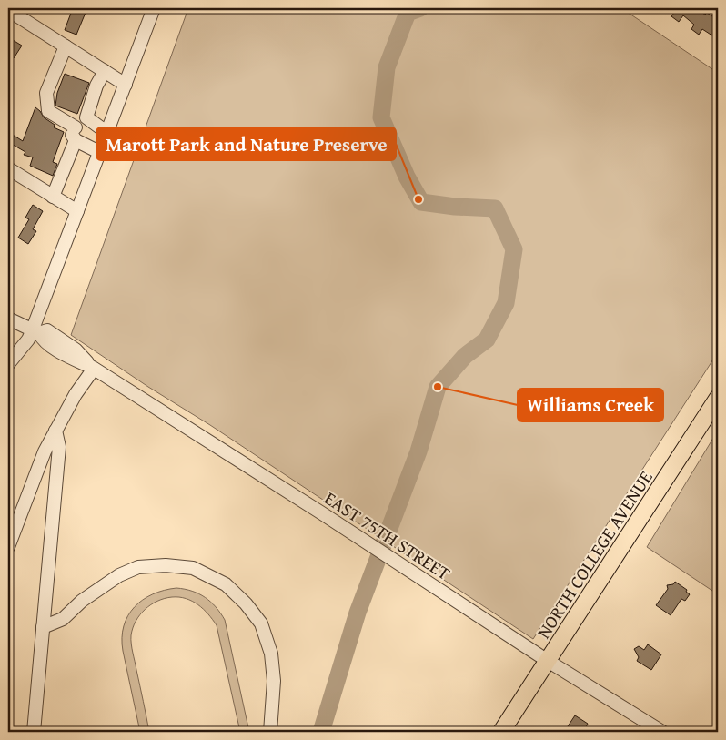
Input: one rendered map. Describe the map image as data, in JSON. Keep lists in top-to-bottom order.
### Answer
{
  "streets": {
    "main road": ["NORTH COLLEGE AVENUE"],
    "street": ["EAST 75TH STREET"]
  },
  "crossings": [
    ["EAST 75TH STREET", "NORTH COLLEGE AVENUE"]
  ],
  "places": ["Marott Park and Nature Preserve", "Williams Creek"]
}
